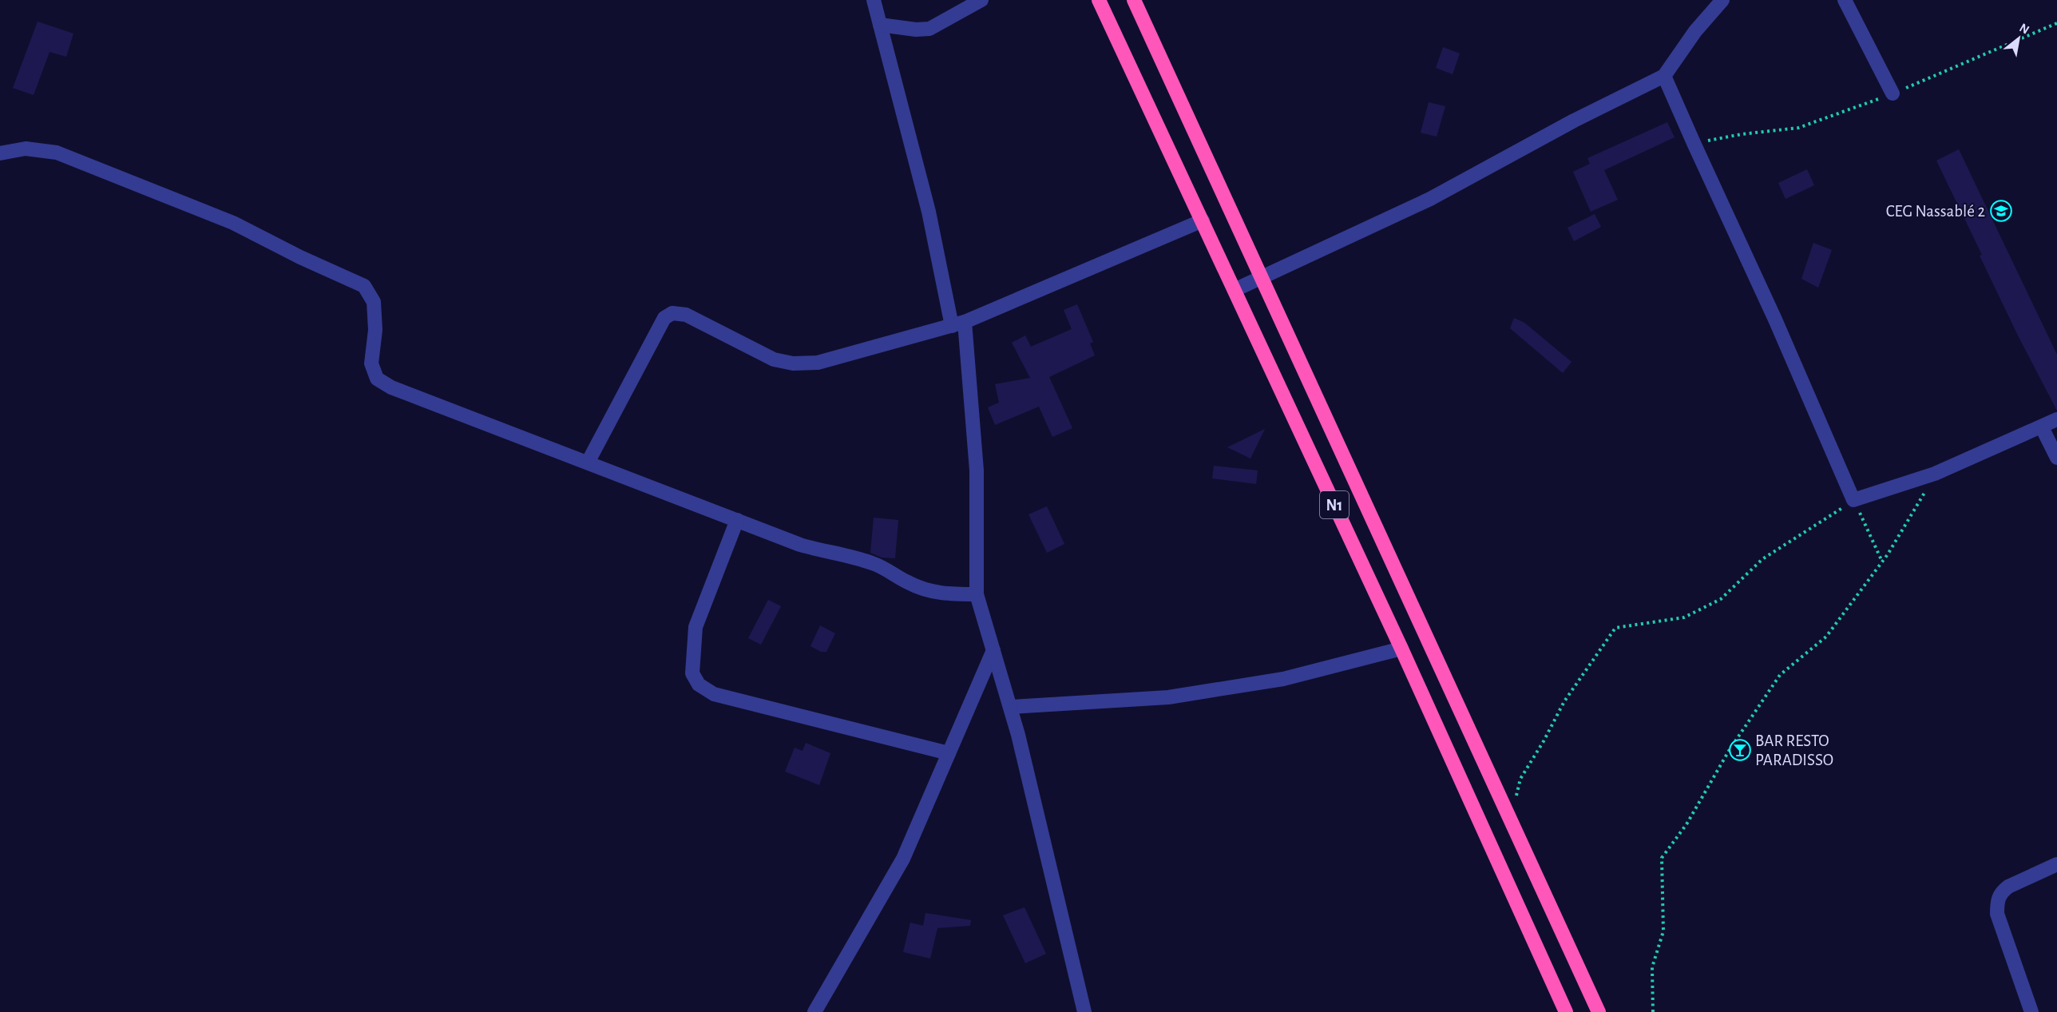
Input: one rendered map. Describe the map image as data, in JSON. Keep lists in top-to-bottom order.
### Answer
{
  "streets": {
    "highway": ["N1"]
  },
  "places": {
    "school or university": ["CEG Nassablé 2"],
    "bar": ["BAR RESTO PARADISSO"]
  },
  "north": "top right"
}
